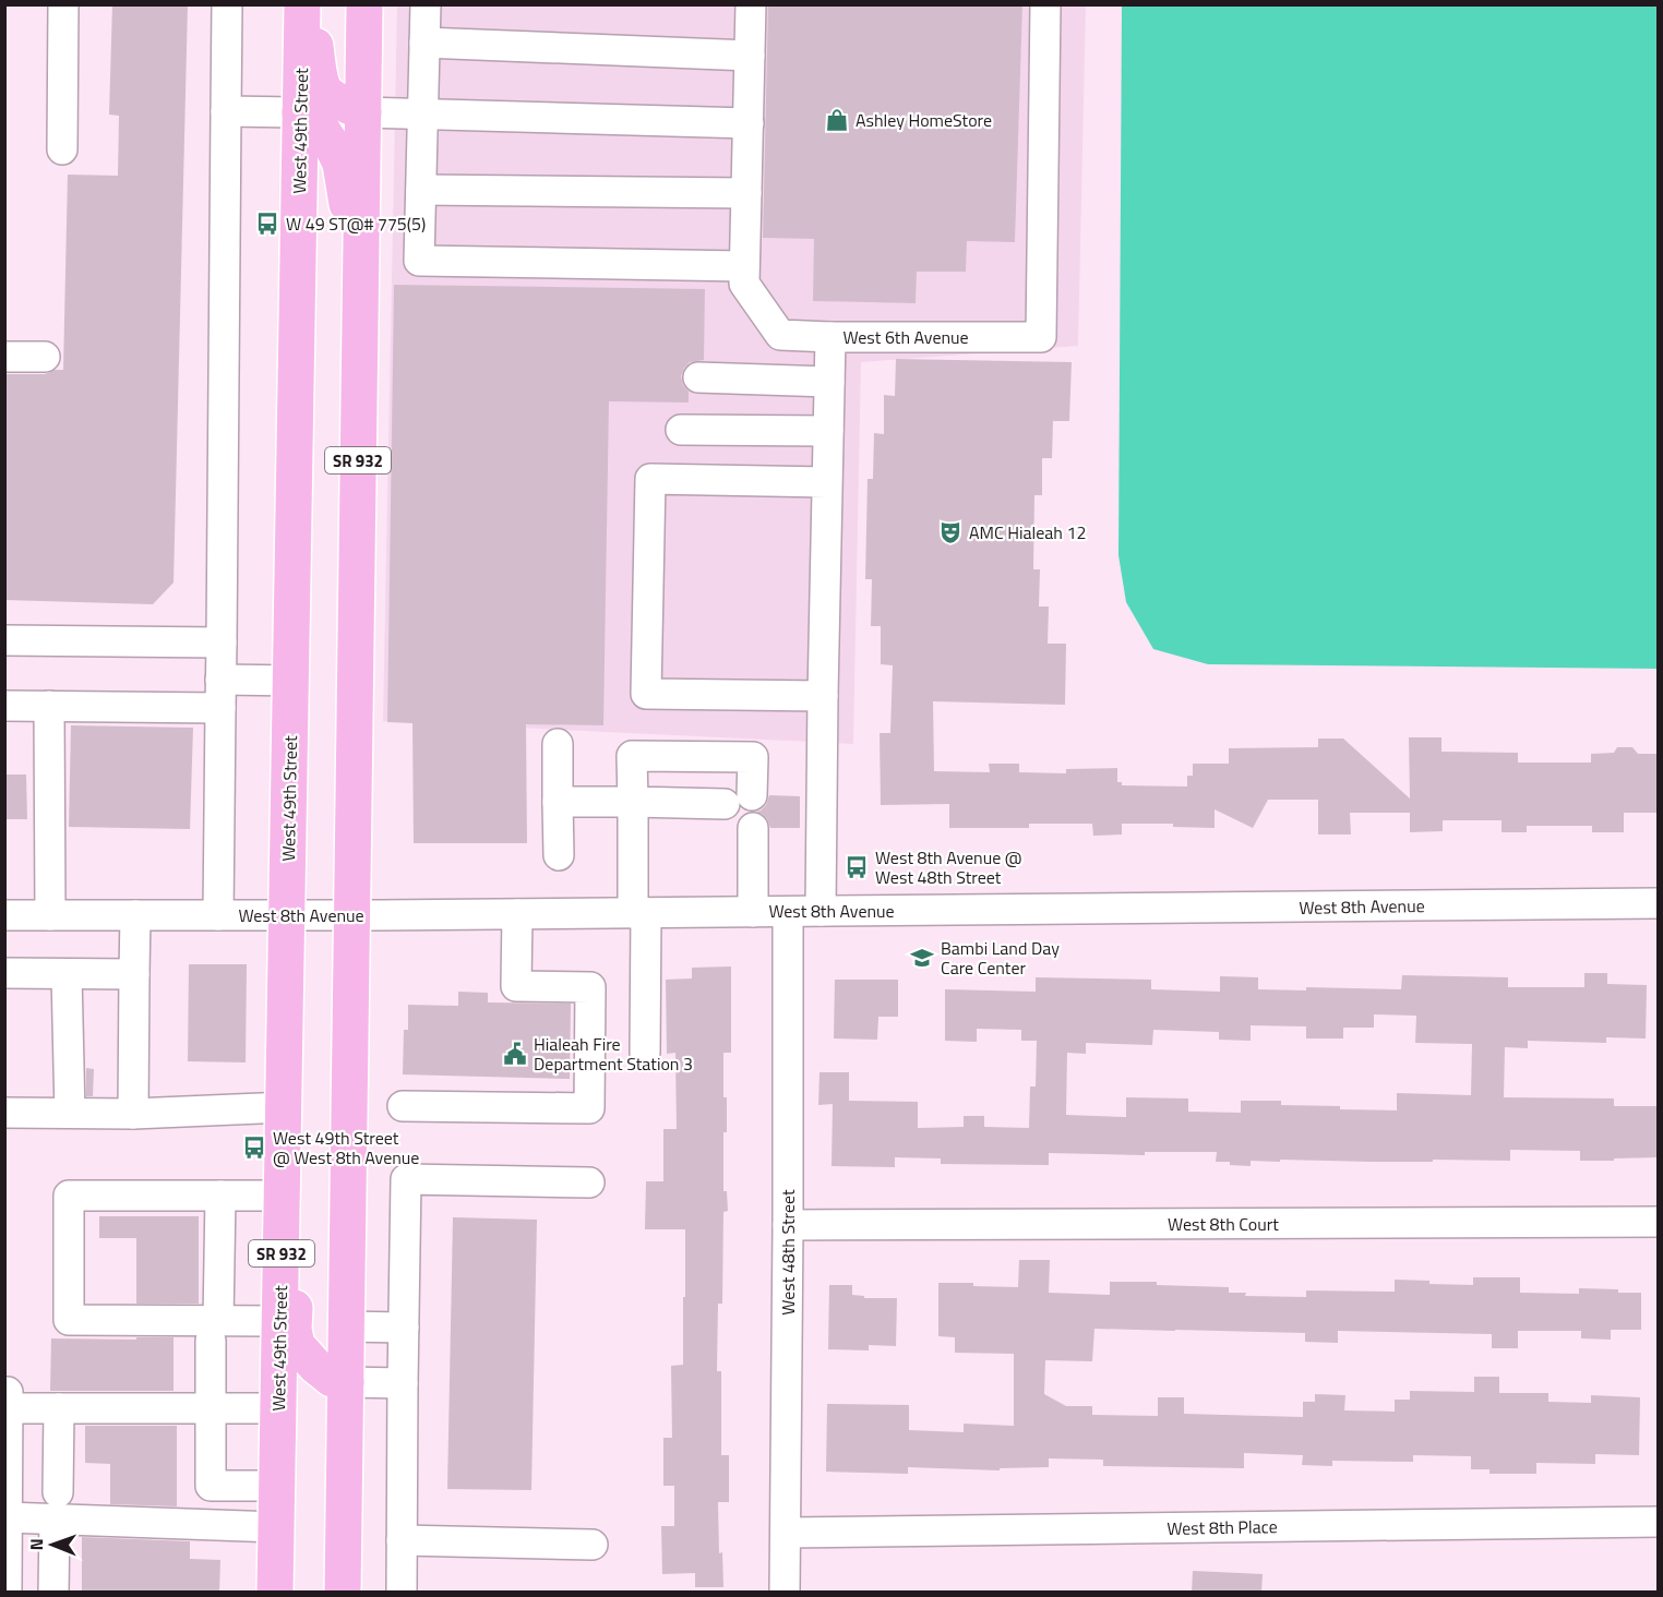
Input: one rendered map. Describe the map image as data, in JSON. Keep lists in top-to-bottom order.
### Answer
{
  "streets": {
    "main road": ["West 49th Street", "SR 932"],
    "street": [
      "West 6th Avenue",
      "West 8th Avenue",
      "West 8th Court",
      "West 48th Street",
      "West 8th Place"
    ]
  },
  "crossings": [
    ["West 49th Street", "West 8th Avenue"],
    ["SR 932", "West 8th Avenue"],
    ["West 8th Avenue", "West 48th Street"],
    ["West 8th Court", "West 48th Street"],
    ["West 48th Street", "West 8th Place"]
  ],
  "places": {
    "shop": ["Ashley HomeStore"],
    "bus stop": ["W 49 ST@# 775(5)", "West 8th Avenue @ West 48th Street", "West 49th Street @ West 8th Avenue"],
    "theatre": ["AMC Hialeah 12"],
    "school or university": ["Bambi Land Day Care Center"],
    "public building": ["Hialeah Fire Department Station 3"]
  },
  "north": "left"
}
